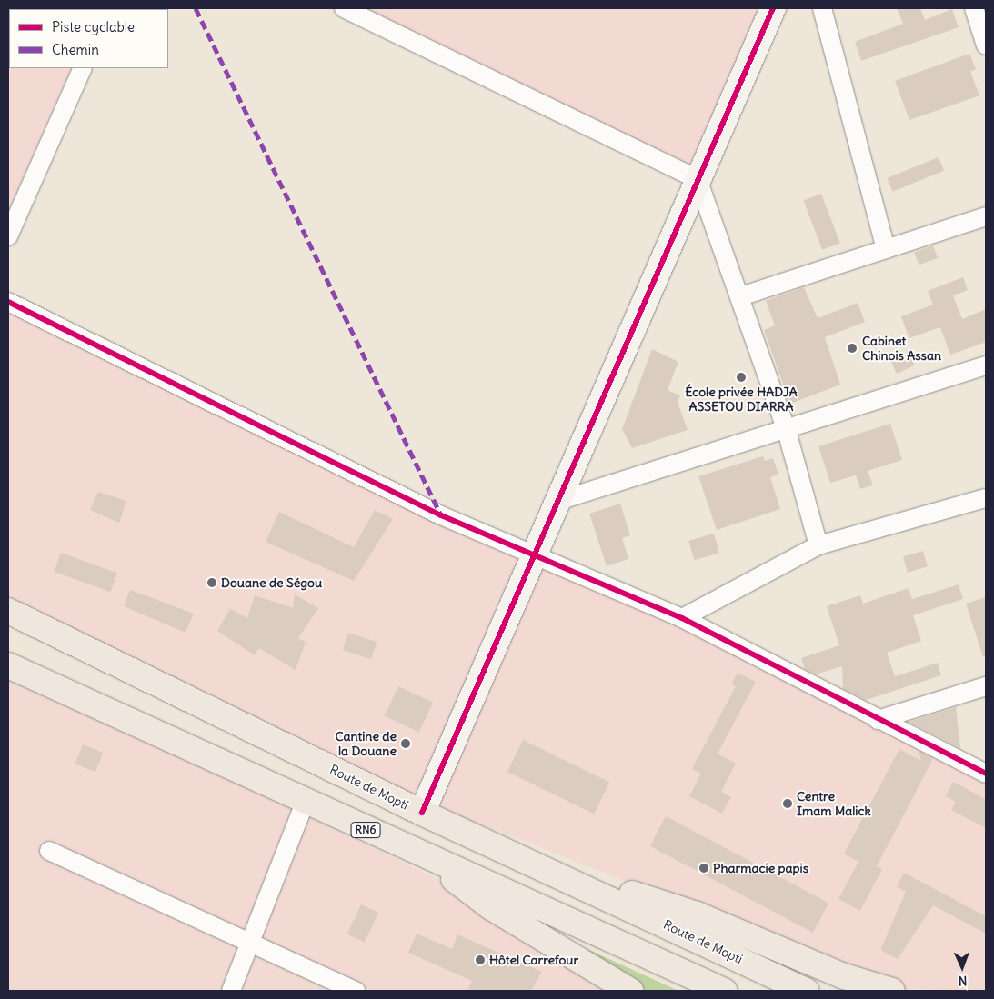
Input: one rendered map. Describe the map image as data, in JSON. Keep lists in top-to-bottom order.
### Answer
{
  "streets": {
    "highway": ["Route de Mopti", "RN6"]
  },
  "places": [
    "Cabinet Chinois Assan",
    "École privée HADJA ASSETOU DIARRA",
    "Douane de Ségou",
    "Cantine de la Douane",
    "Centre Imam Malick",
    "Pharmacie papis",
    "Hôtel Carrefour"
  ],
  "legend": ["Piste cyclable", "Chemin"],
  "north": "bottom"
}
